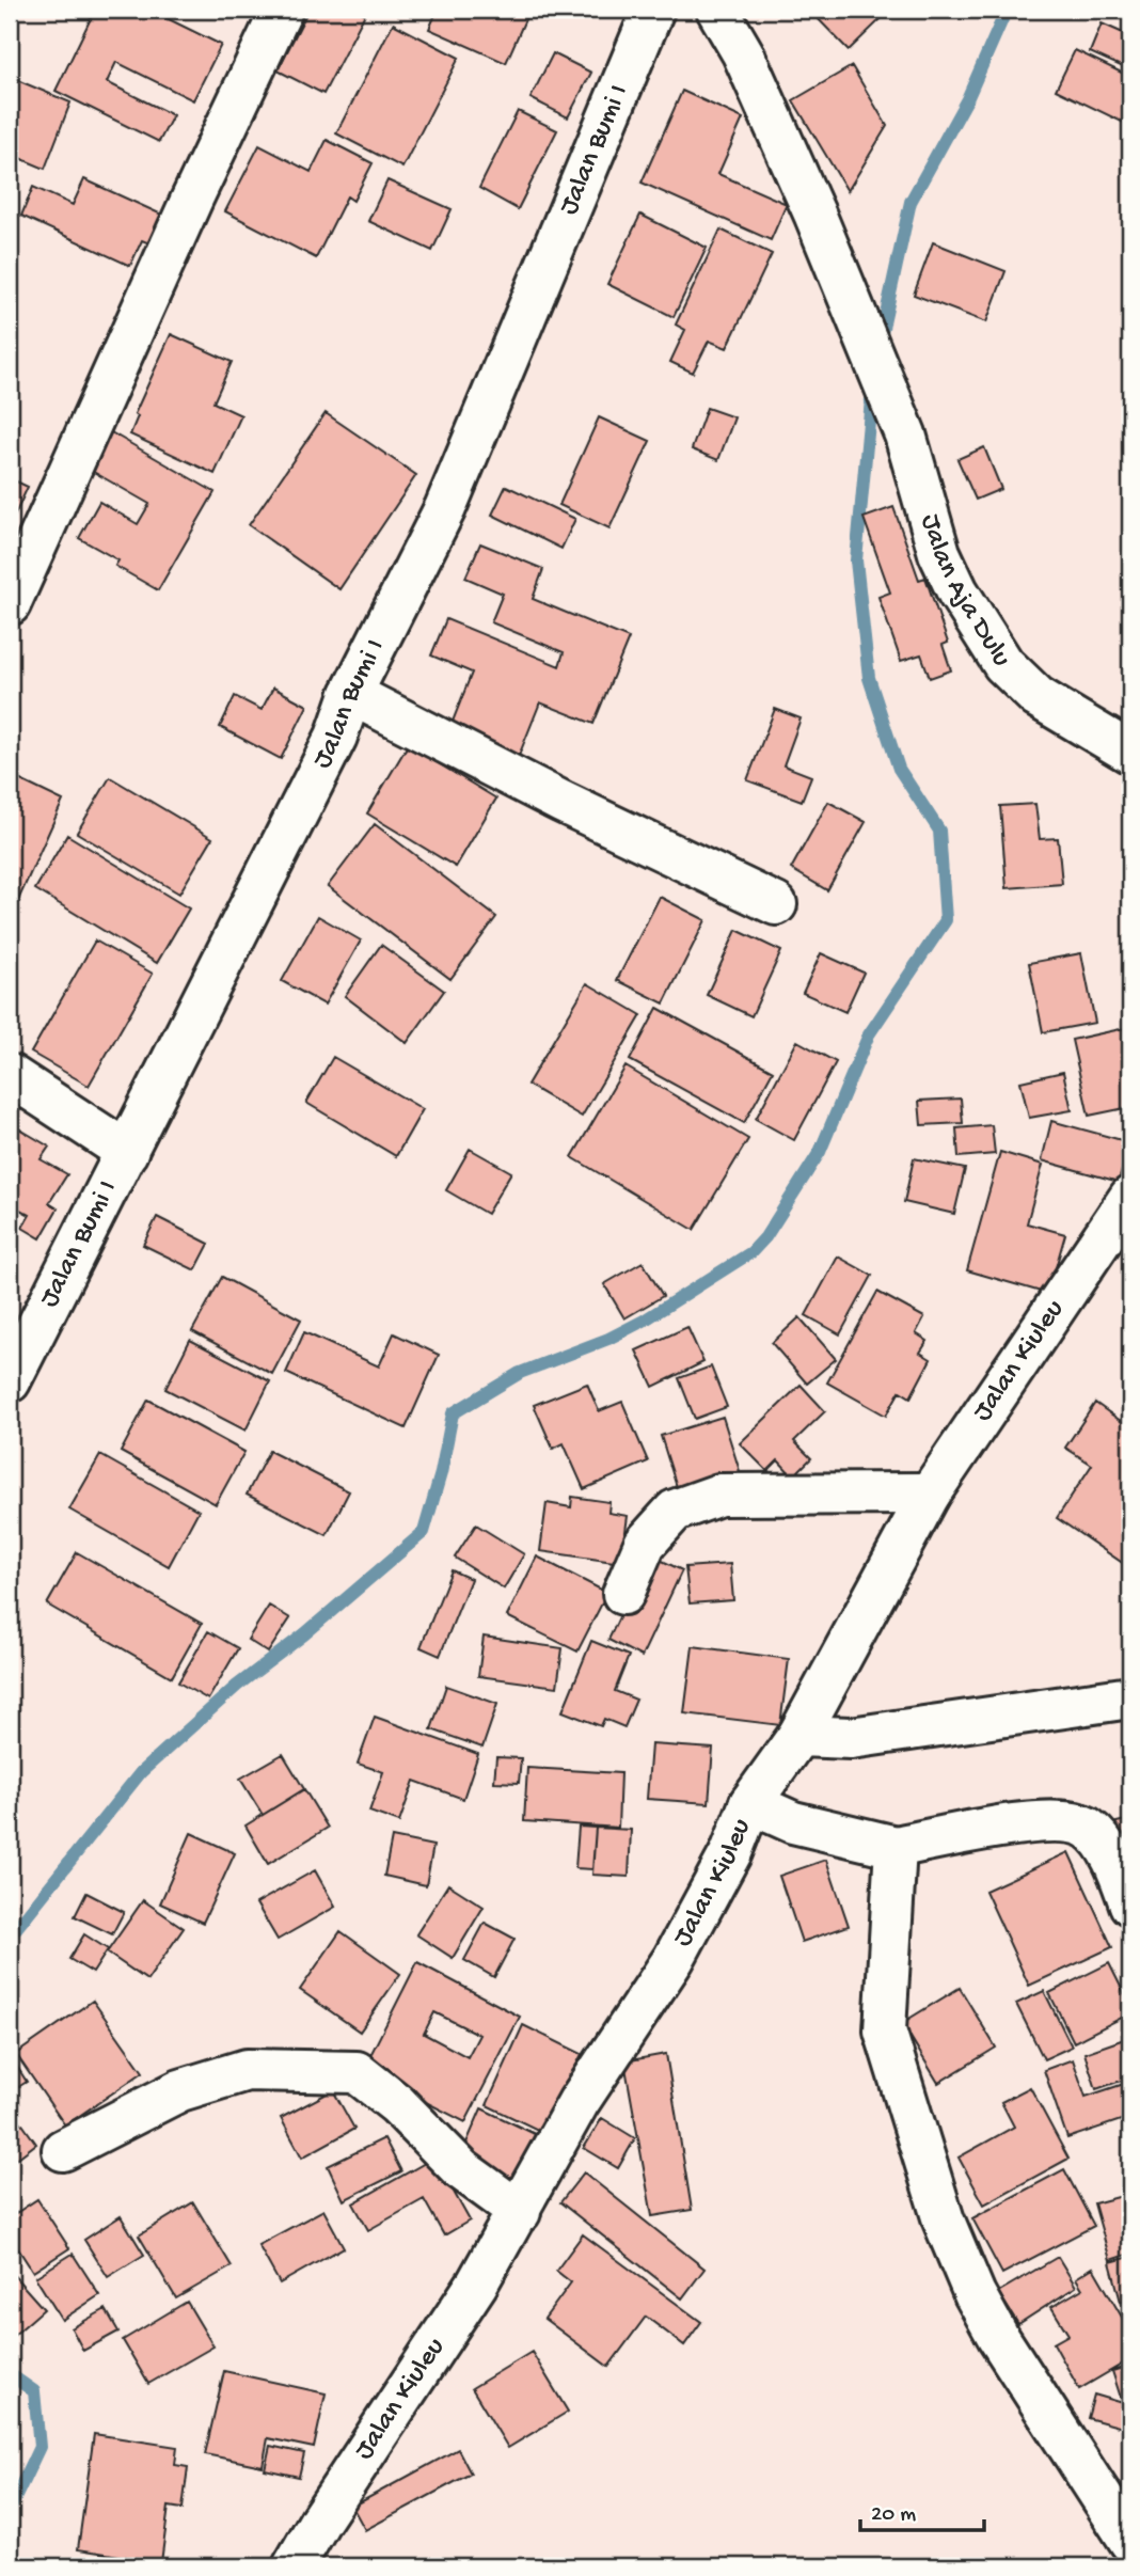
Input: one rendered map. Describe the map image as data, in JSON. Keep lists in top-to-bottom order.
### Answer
{
  "streets": {
    "street": ["Jalan Bumi I", "Jalan Aja Dulu", "Jalan Kiuleu"]
  },
  "scale_bar": "20 m"
}
